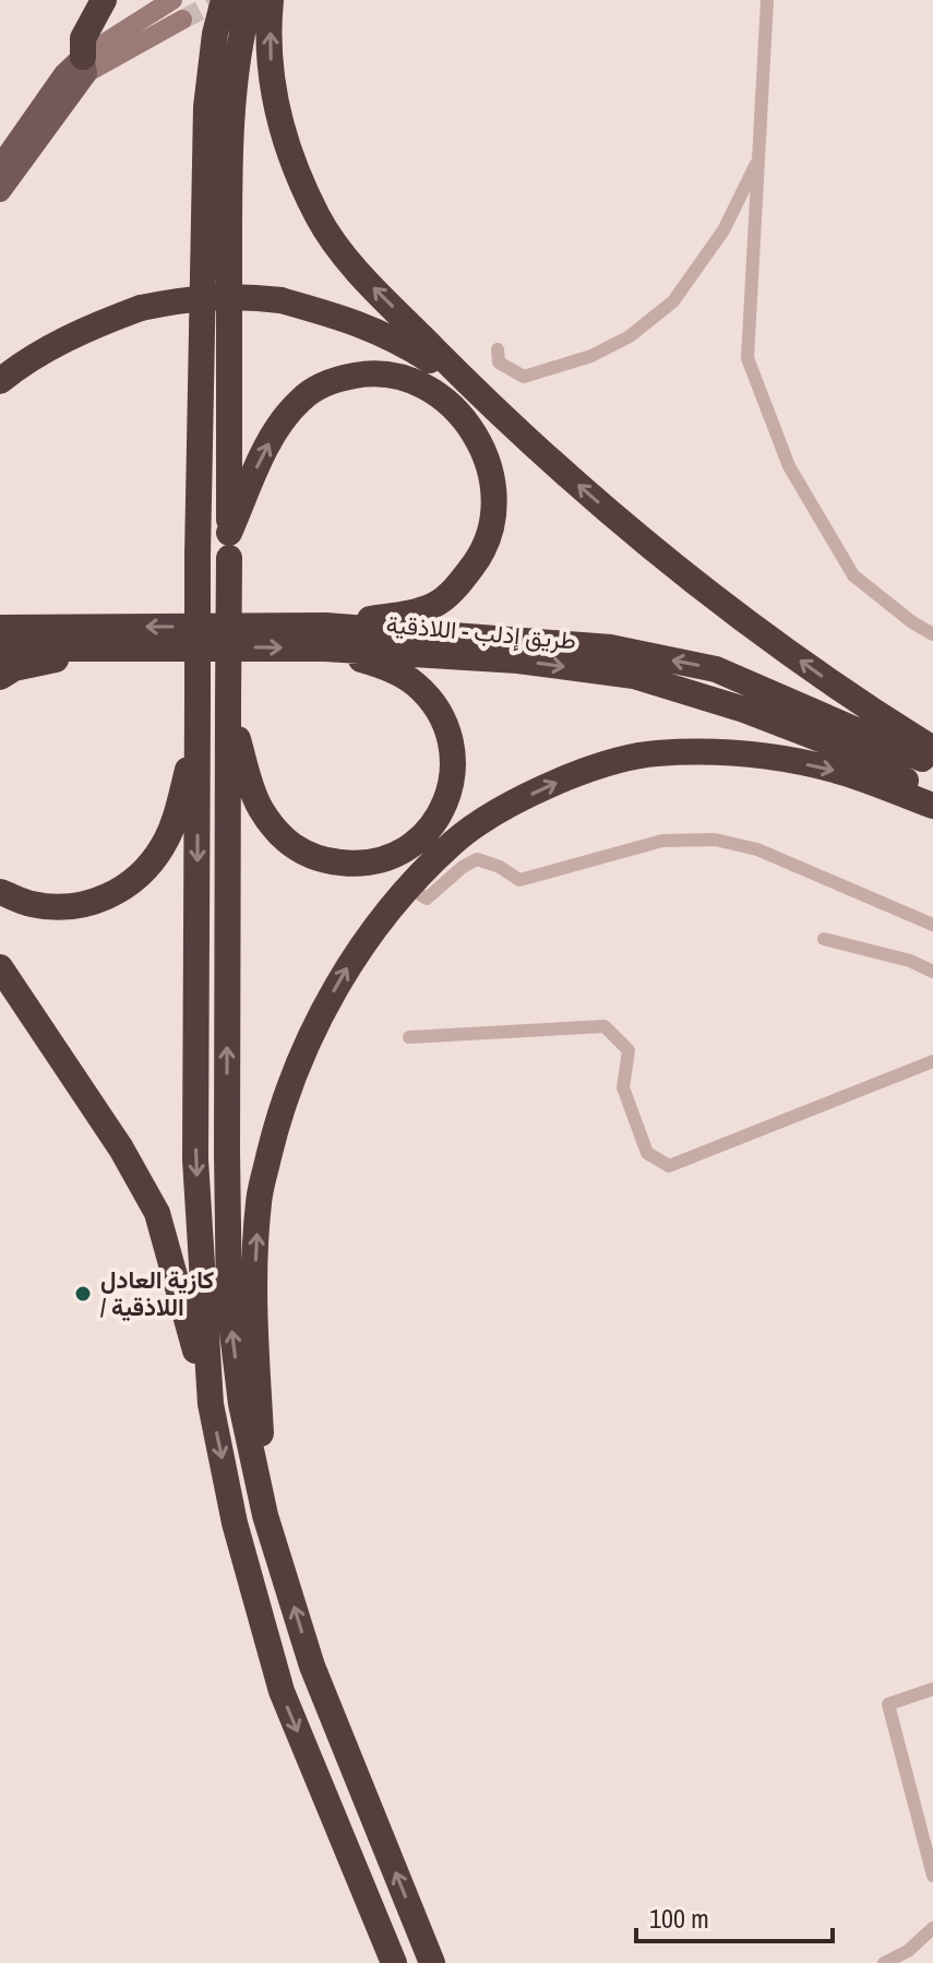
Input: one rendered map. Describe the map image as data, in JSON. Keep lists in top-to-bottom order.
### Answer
{
  "streets": {
    "highway": ["طريق إدلب - اللاذقية"]
  },
  "places": ["كازية العادل / اللاذقية"],
  "scale_bar": "100 m"
}
